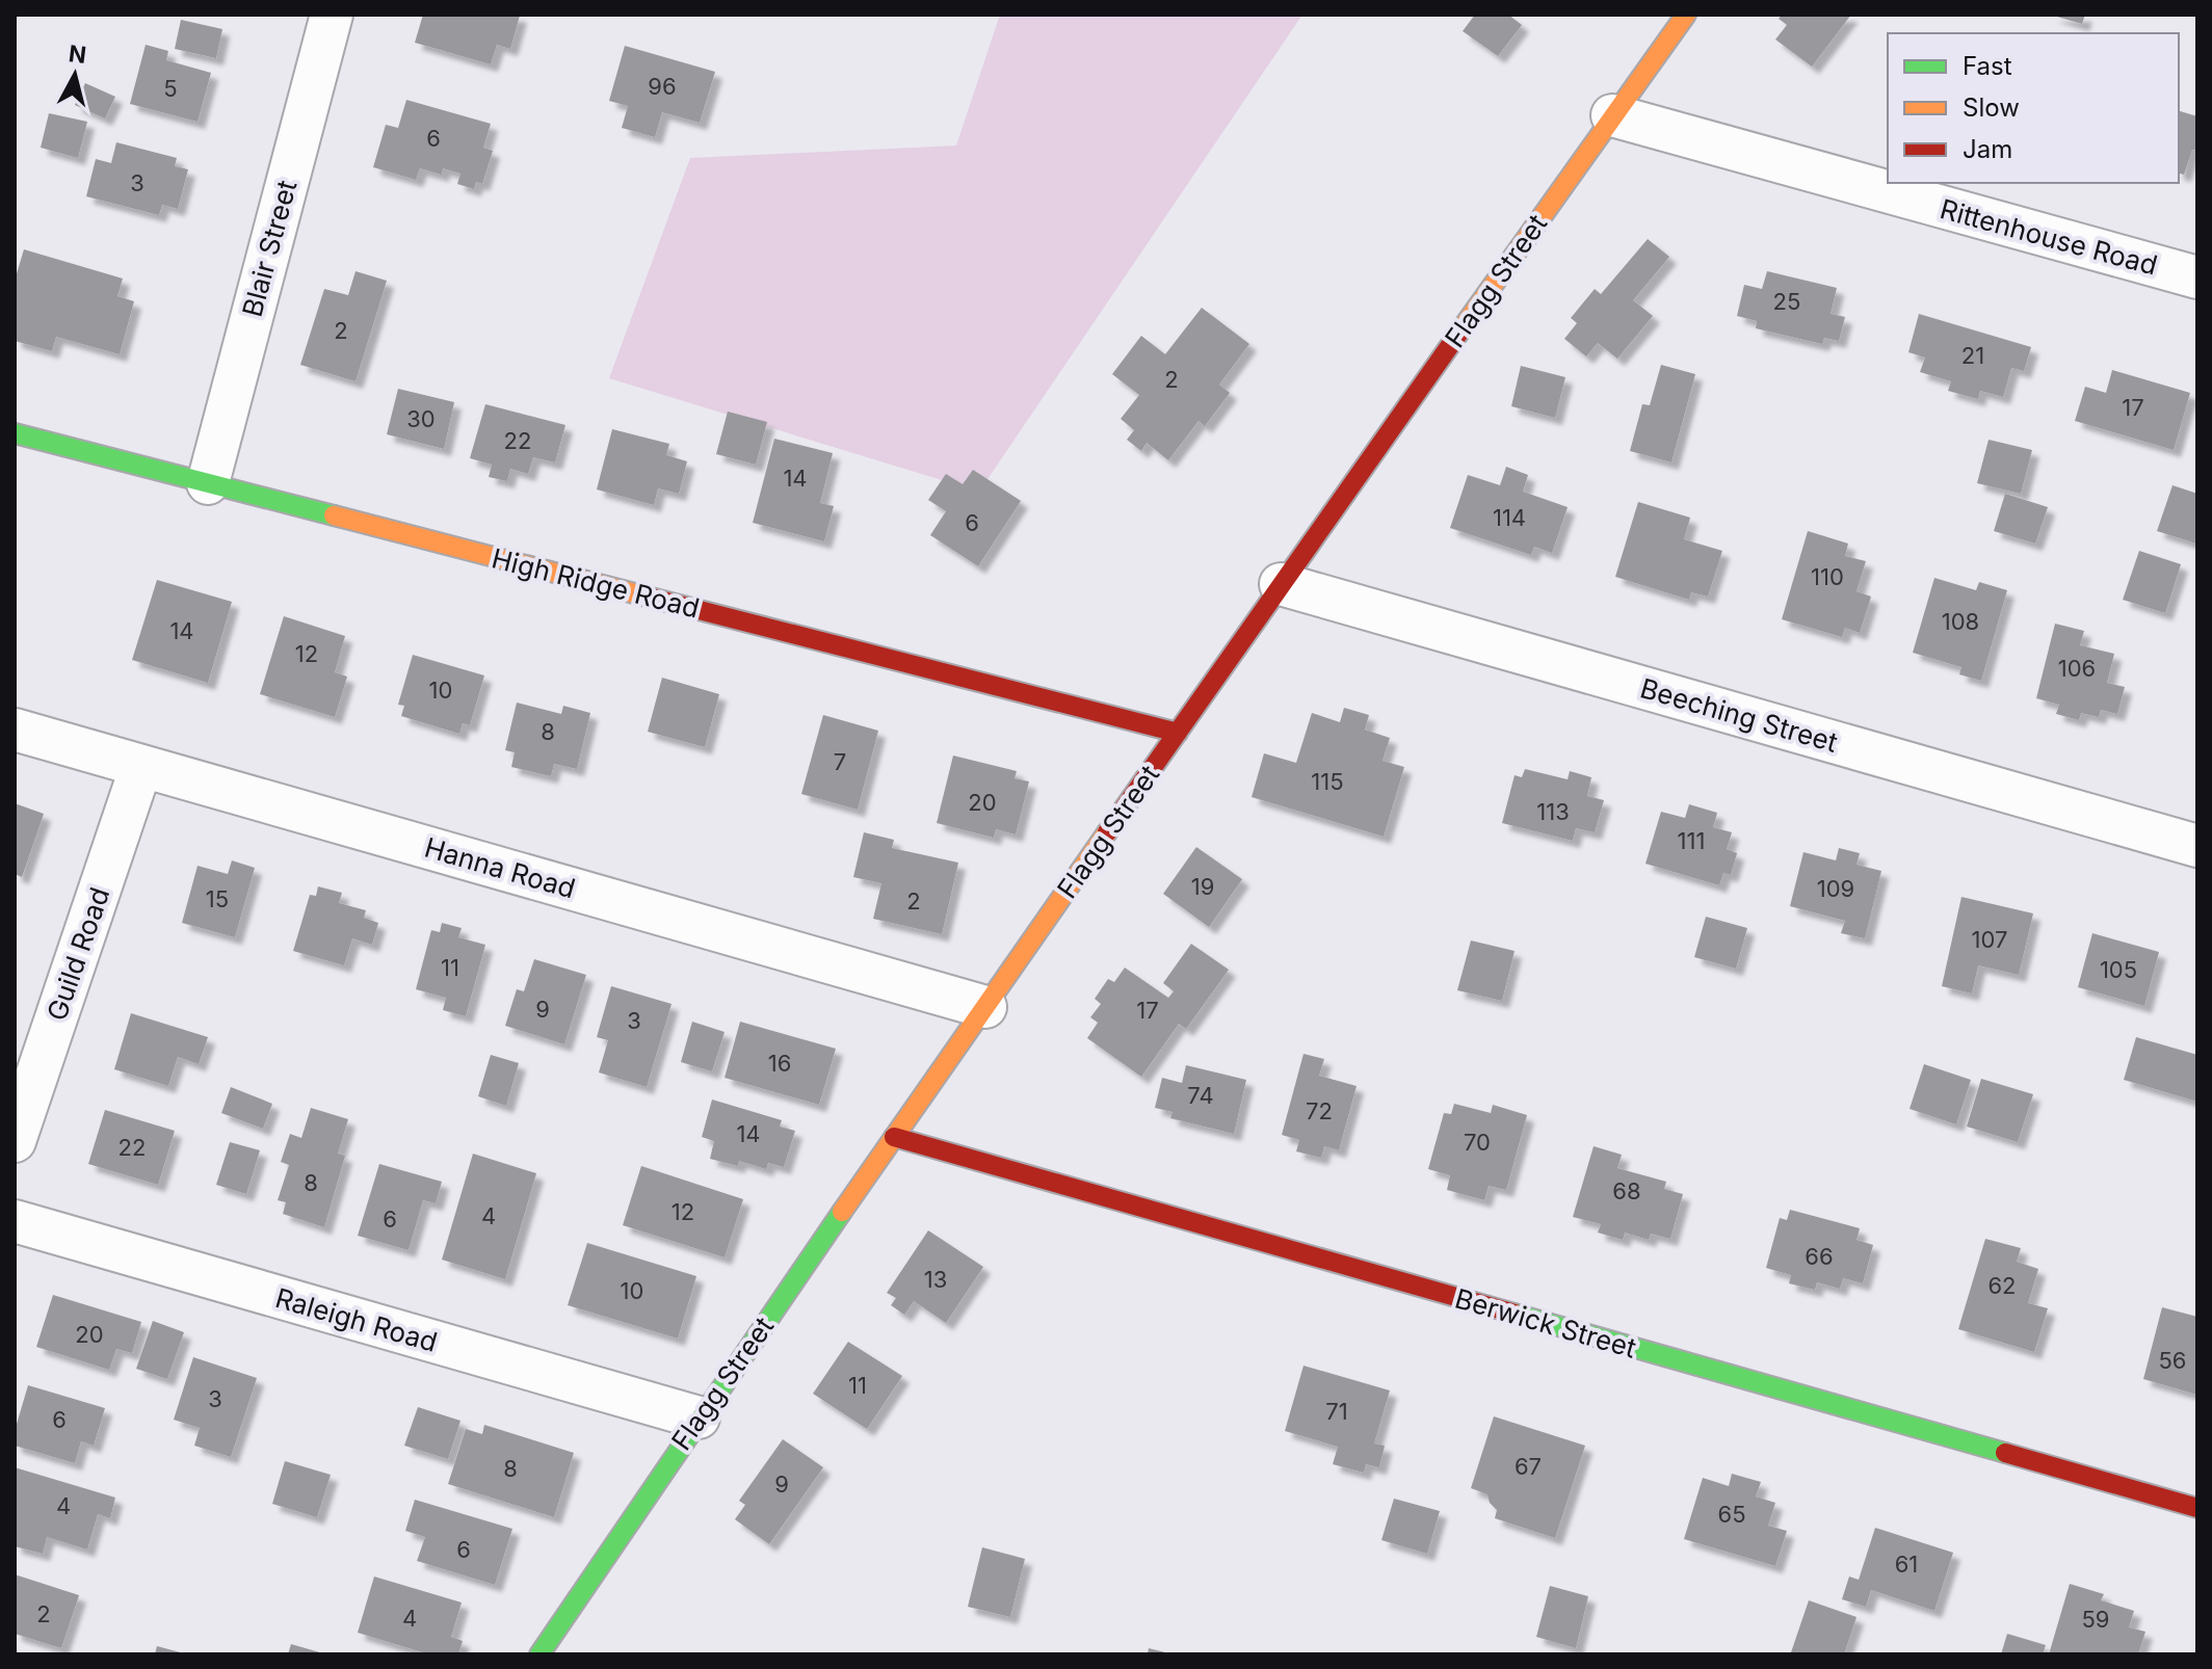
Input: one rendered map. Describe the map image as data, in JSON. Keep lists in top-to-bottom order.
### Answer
{
  "streets": {
    "street": [
      "Rittenhouse Road",
      "Blair Street",
      "Flagg Street",
      "High Ridge Road",
      "Beeching Street",
      "Hanna Road",
      "Guild Road",
      "Raleigh Road",
      "Berwick Street"
    ]
  },
  "crossings": [
    ["Rittenhouse Road", "Flagg Street"],
    ["Blair Street", "High Ridge Road"],
    ["Flagg Street", "High Ridge Road"],
    ["Flagg Street", "Beeching Street"],
    ["Flagg Street", "Hanna Road"],
    ["Flagg Street", "Raleigh Road"],
    ["Flagg Street", "Berwick Street"],
    ["Hanna Road", "Guild Road"]
  ],
  "house_numbers": [
    "96",
    "5",
    "6",
    "3",
    "25",
    "2",
    "21",
    "2",
    "17",
    "30",
    "22",
    "14",
    "114",
    "6",
    "110",
    "108",
    "14",
    "12",
    "106",
    "10",
    "8",
    "7",
    "115",
    "20",
    "113",
    "111",
    "19",
    "109",
    "15",
    "2",
    "107",
    "11",
    "105",
    "9",
    "17",
    "3",
    "16",
    "74",
    "72",
    "14",
    "70",
    "22",
    "8",
    "68",
    "12",
    "4",
    "6",
    "66",
    "13",
    "62",
    "10",
    "20",
    "56",
    "11",
    "3",
    "71",
    "6",
    "67",
    "8",
    "9",
    "4",
    "65",
    "6",
    "61",
    "2",
    "4",
    "59"
  ],
  "legend": ["Fast", "Slow", "Jam"],
  "north": "top"
}
